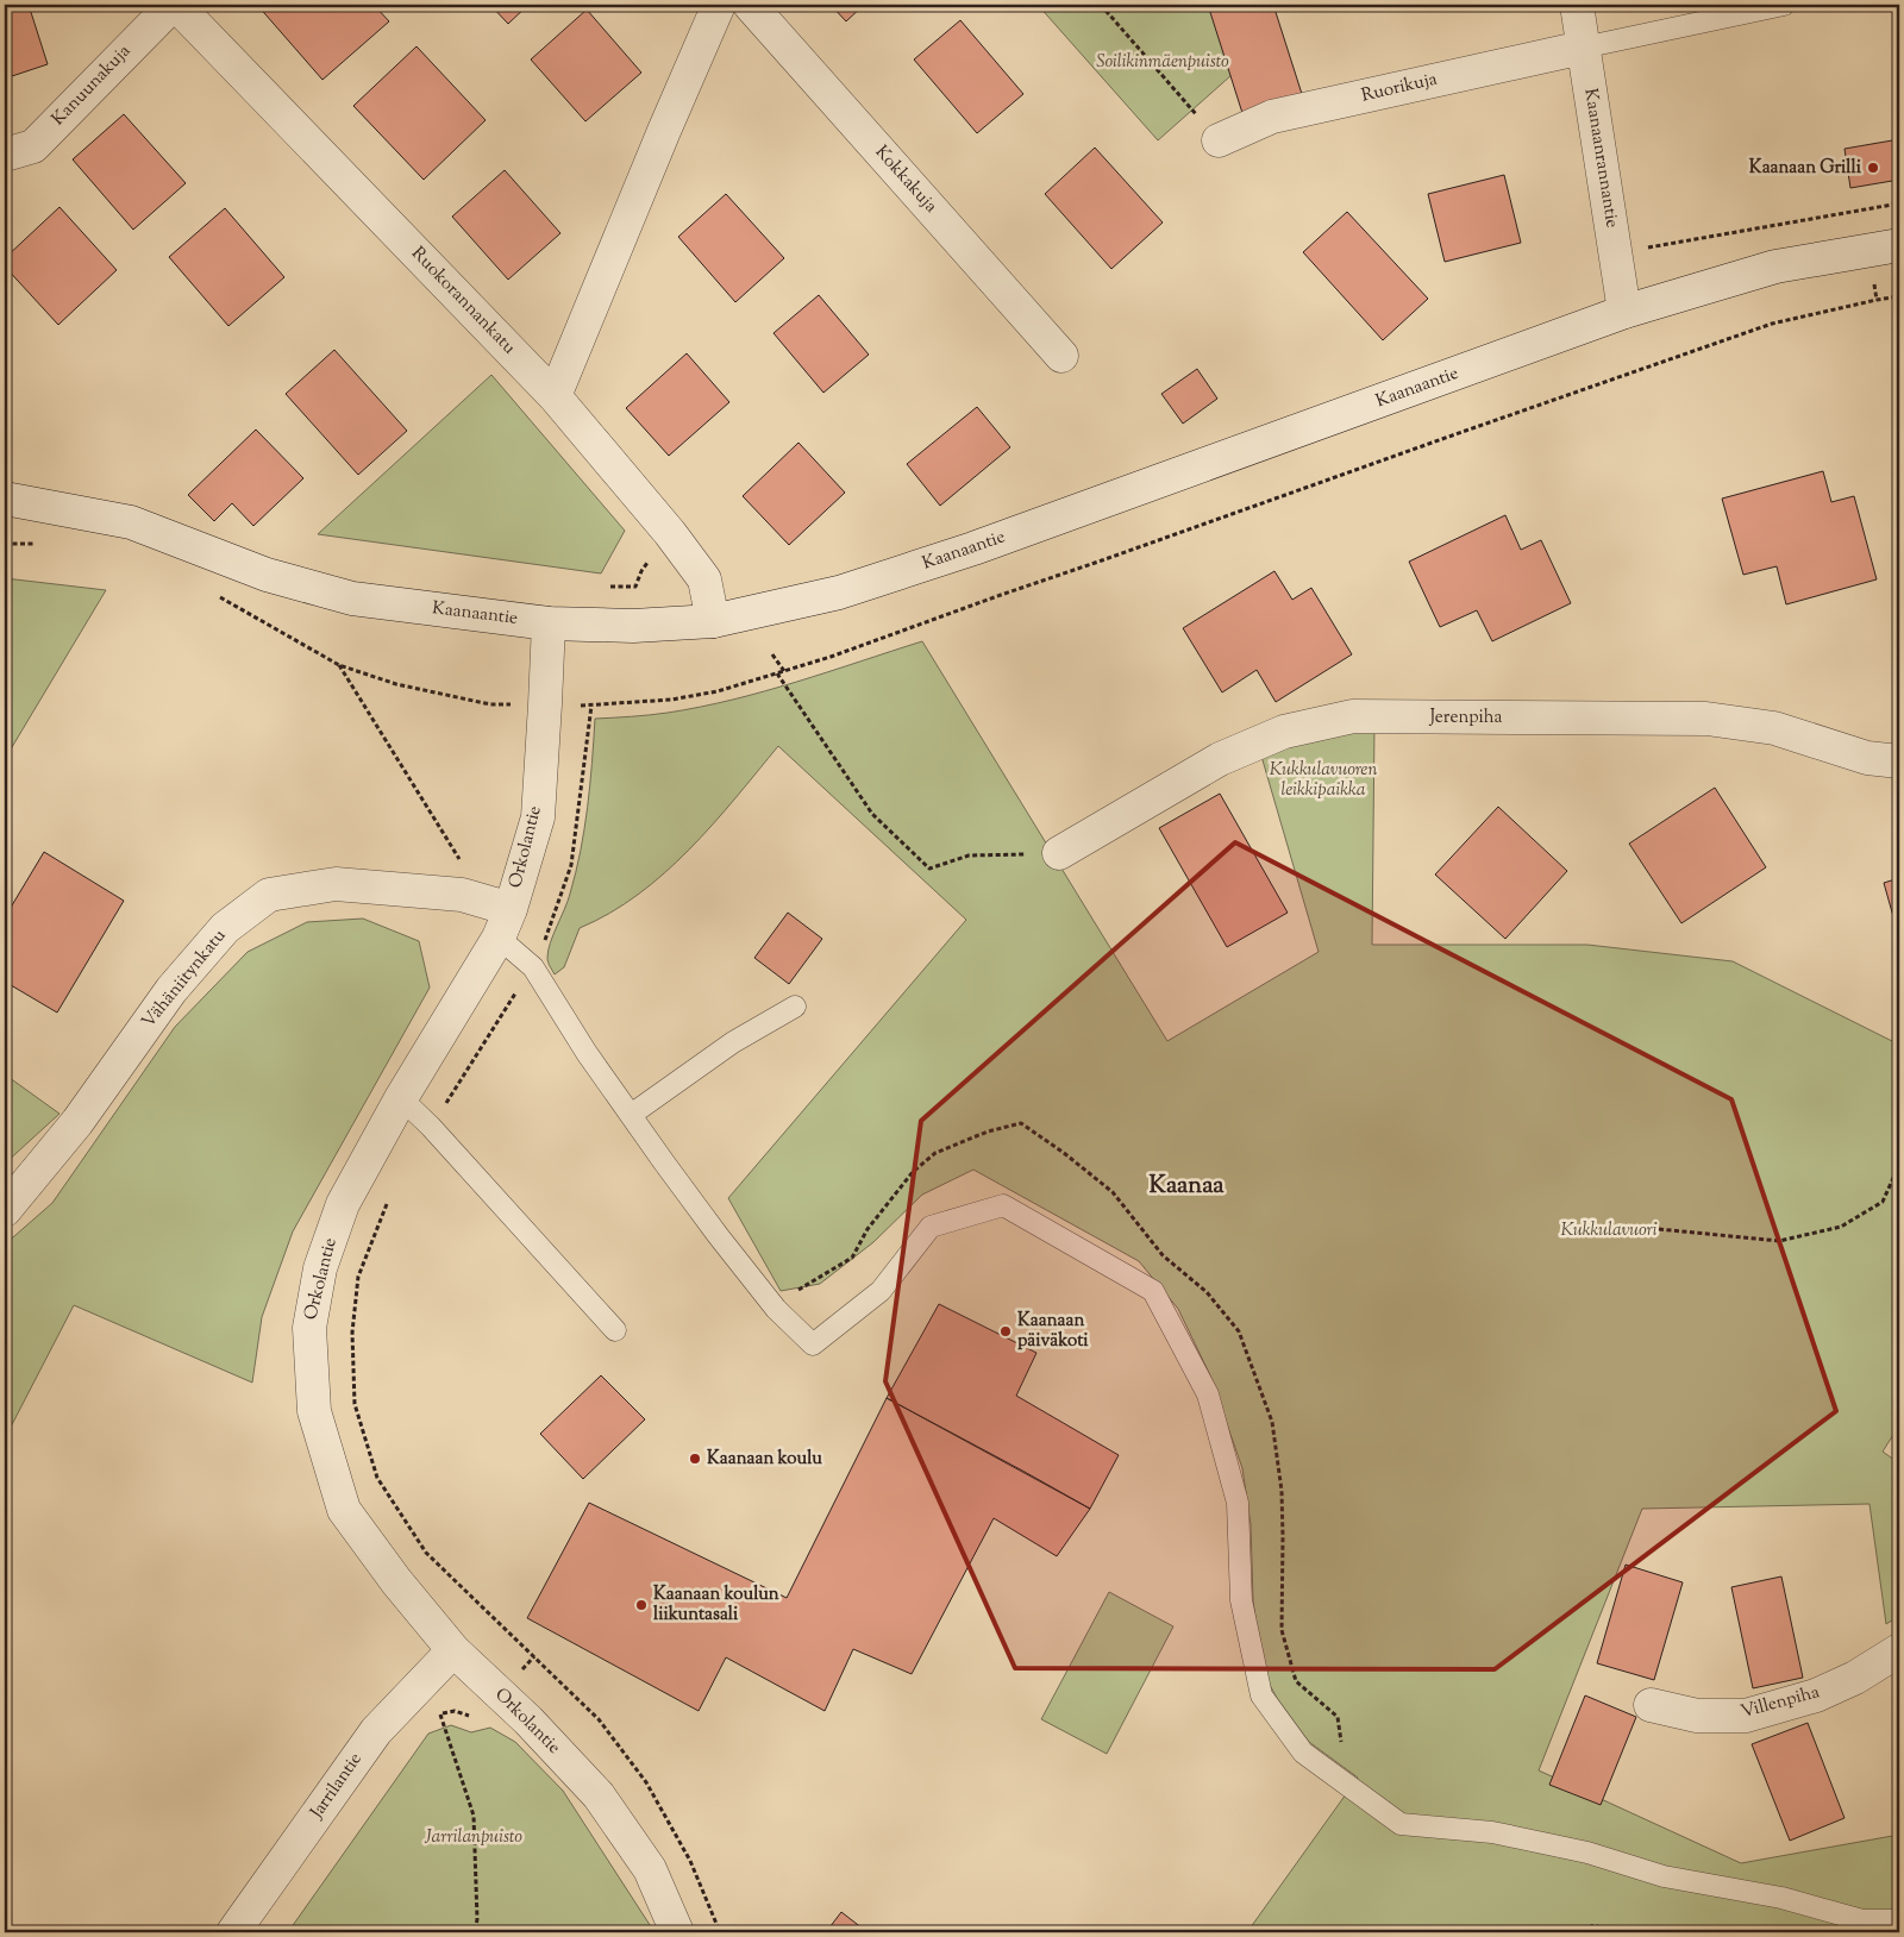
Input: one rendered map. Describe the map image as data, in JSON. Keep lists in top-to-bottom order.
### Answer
{
  "streets": {
    "street": [
      "Kanuunakuja",
      "Ruorikuja",
      "Kaanaanrannantie",
      "Kokkakuja",
      "Ruokorannankatu",
      "Kaanaantie",
      "Jerenpiha",
      "Orkolantie",
      "Vähäniitynkatu",
      "Villenpiha",
      "Jarrilantie"
    ]
  },
  "crossings": [
    ["Kanuunakuja", "Ruokorannankatu"],
    ["Ruorikuja", "Kaanaanrannantie"],
    ["Kaanaanrannantie", "Kaanaantie"],
    ["Ruokorannankatu", "Kaanaantie"],
    ["Kaanaantie", "Orkolantie"],
    ["Orkolantie", "Vähäniitynkatu"],
    ["Orkolantie", "Jarrilantie"]
  ],
  "districts": ["Kaanaa"],
  "parks": [
    "Soilikinmäenpuisto",
    "Kukkulavuoren leikkipaikka",
    "Kukkulavuori",
    "Jarrilanpuisto"
  ],
  "places": [
    "Kaanaan Grilli",
    "Kaanaan päiväkoti",
    "Kaanaan koulu",
    "Kaanaan koulun liikuntasali"
  ]
}
